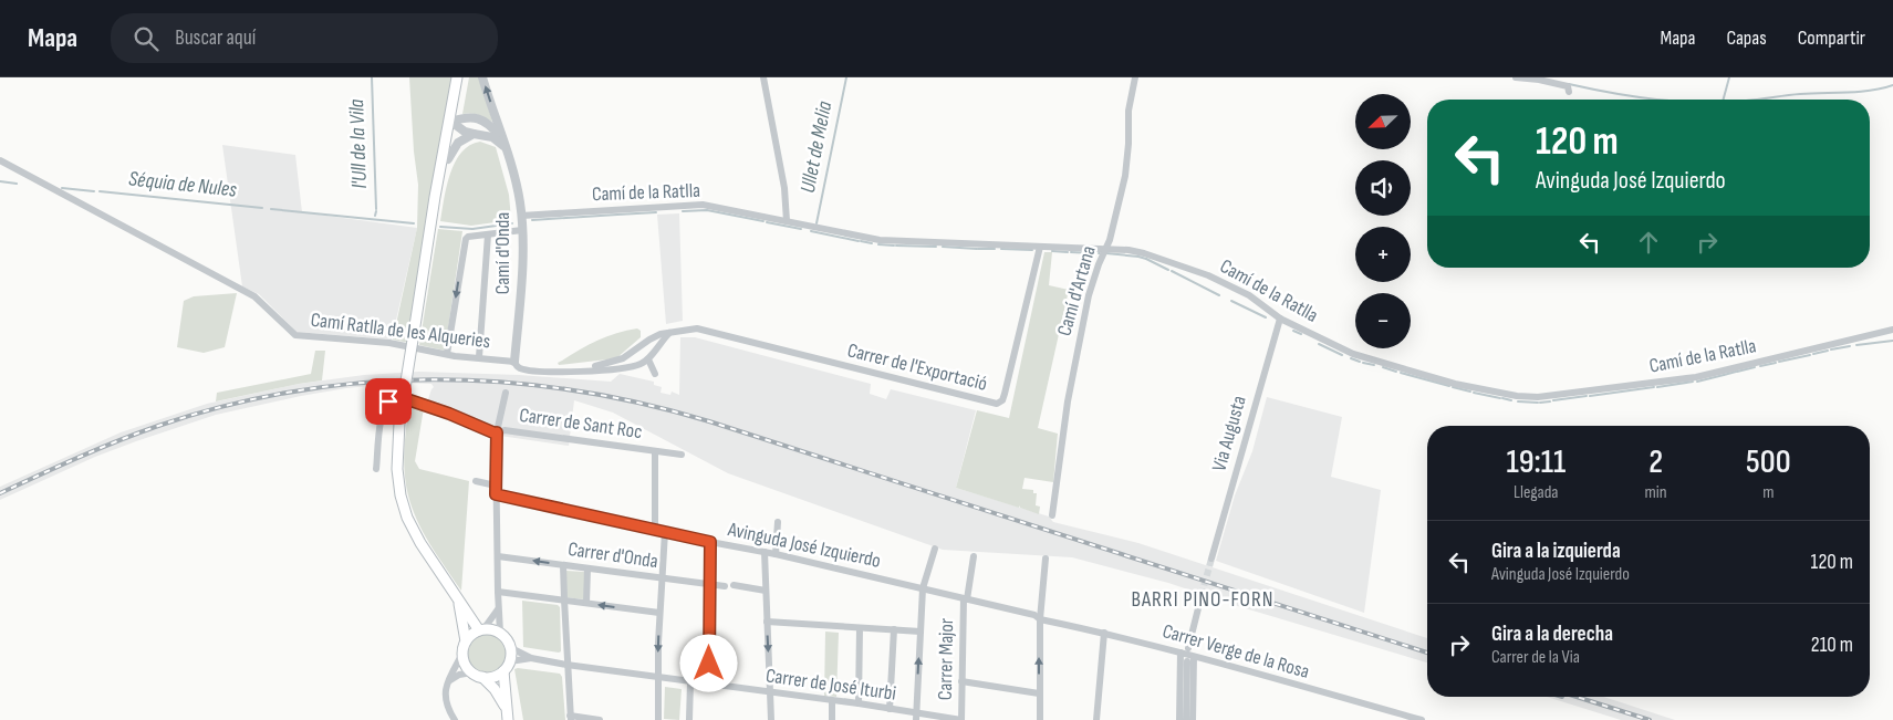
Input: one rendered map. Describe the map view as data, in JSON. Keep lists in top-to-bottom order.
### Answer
{
  "streets": {
    "street": [
      "Camí de la Ratlla",
      "Camí d'Onda",
      "Camí d'Artana",
      "Camí Ratlla de les Alqueries",
      "Carrer de l'Exportació",
      "Carrer de Sant Roc",
      "Via Augusta",
      "Avinguda José Izquierdo",
      "Carrer d'Onda",
      "Carrer Verge de la Rosa",
      "Carrer Major",
      "Carrer de José Iturbi"
    ]
  },
  "crossings": [
    ["Camí de la Ratlla", "Camí d'Onda"],
    ["Camí de la Ratlla", "Camí d'Artana"],
    ["Camí de la Ratlla", "Carrer de l'Exportació"],
    ["Camí de la Ratlla", "Via Augusta"],
    ["Camí d'Onda", "Camí Ratlla de les Alqueries"],
    ["Avinguda José Izquierdo", "Carrer Verge de la Rosa"],
    ["Avinguda José Izquierdo", "Carrer Major"],
    ["Carrer Major", "Carrer de José Iturbi"]
  ],
  "districts": ["BARRI PINO-FORN"],
  "water": ["l'Ull de la Vila", "Ullet de Melia", "Séquia de Nules"],
  "north": "bottom left",
  "page": {
    "header": "Mapa",
    "search": "Buscar aquí",
    "nav": ["Mapa", "Capas", "Compartir"],
    "map_buttons": ["+", "−"],
    "turn": ["120 m", "Avinguda José Izquierdo"],
    "eta": [
      "19:11",
      "Llegada",
      "2",
      "min",
      "500",
      "m"
    ],
    "list": [
      {
        "name": "Gira a la izquierda",
        "note": "Avinguda José Izquierdo",
        "value": "120 m"
      },
      {
        "name": "Gira a la derecha",
        "note": "Carrer de la Via",
        "value": "210 m"
      }
    ]
  }
}
